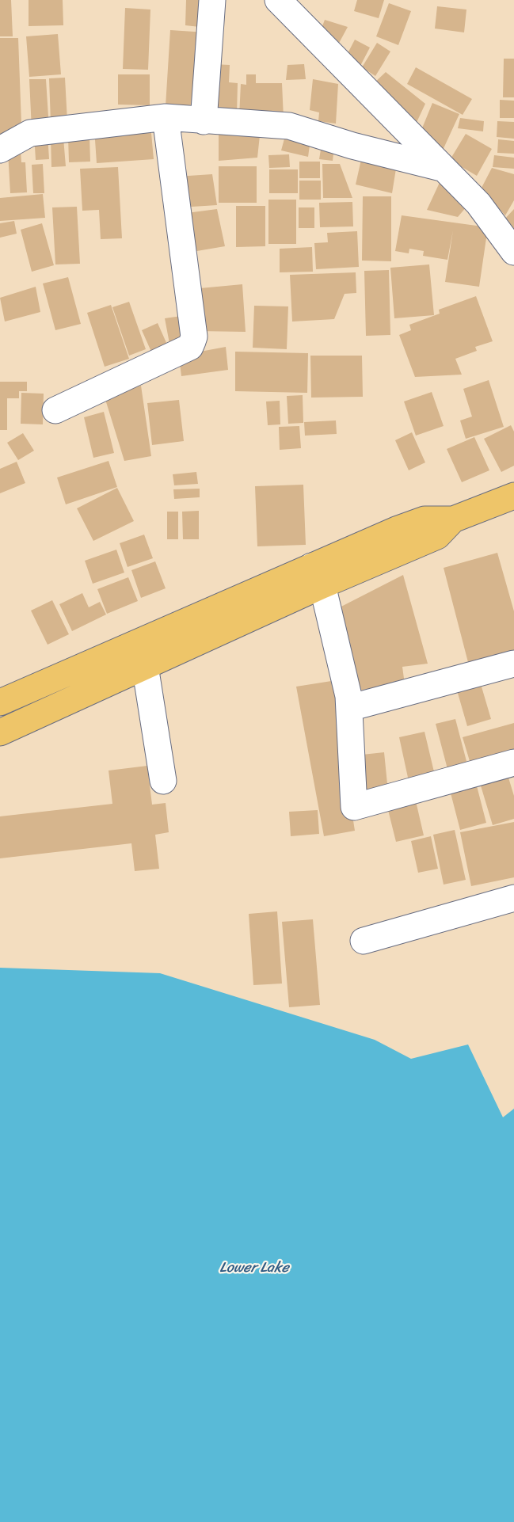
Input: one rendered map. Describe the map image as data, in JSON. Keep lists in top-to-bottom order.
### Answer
{
  "water": ["Lower Lake"]
}
